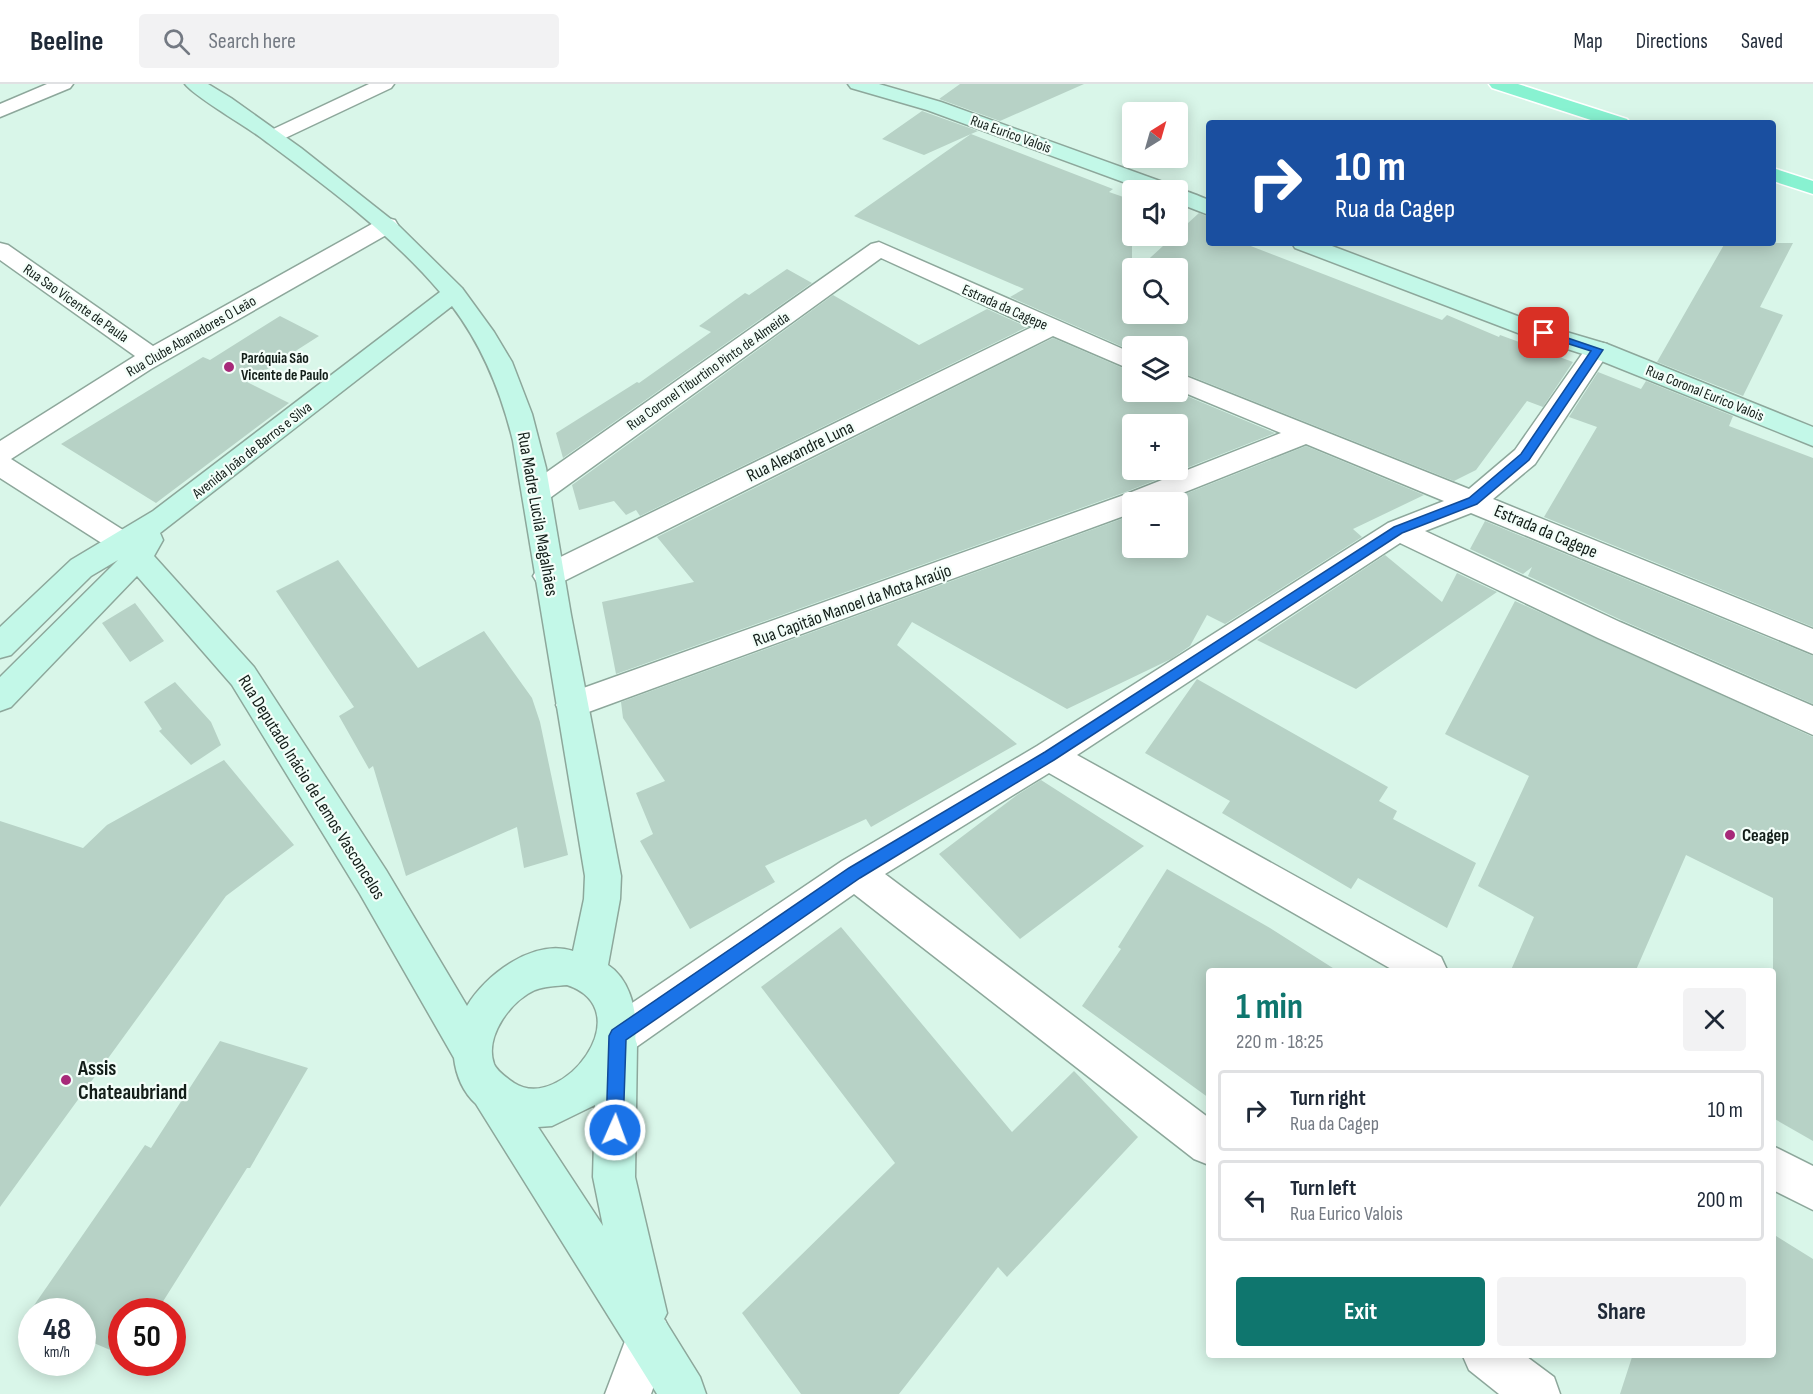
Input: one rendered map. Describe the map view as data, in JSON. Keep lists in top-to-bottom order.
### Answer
{
  "streets": {
    "main road": [
      "Rua Eurico Valois",
      "Rua Coronal Eurico Valois",
      "Avenida João de Barros e Silva",
      "Rua Madre Lucila Magalhães",
      "Rua Deputado Inácio de Lemos Vasconcelos"
    ],
    "street": [
      "Rua Sao Vicente de Paula",
      "Estrada da Cagepe",
      "Rua Clube Abanadores O Leão",
      "Rua Coronel Tiburtino Pinto de Almeida",
      "Rua Alexandre Luna",
      "Rua Capitão Manoel da Mota Araújo"
    ]
  },
  "crossings": [
    ["Rua Sao Vicente de Paula", "Rua Clube Abanadores O Leão"],
    ["Estrada da Cagepe", "Rua Coronel Tiburtino Pinto de Almeida"],
    ["Estrada da Cagepe", "Rua Alexandre Luna"],
    ["Estrada da Cagepe", "Rua Capitão Manoel da Mota Araújo"],
    ["Rua Clube Abanadores O Leão", "Rua Madre Lucila Magalhães"],
    ["Rua Coronel Tiburtino Pinto de Almeida", "Rua Madre Lucila Magalhães"],
    ["Avenida João de Barros e Silva", "Rua Madre Lucila Magalhães"],
    ["Avenida João de Barros e Silva", "Rua Deputado Inácio de Lemos Vasconcelos"],
    ["Rua Alexandre Luna", "Rua Madre Lucila Magalhães"],
    ["Rua Madre Lucila Magalhães", "Rua Capitão Manoel da Mota Araújo"],
    ["Rua Madre Lucila Magalhães", "Rua Deputado Inácio de Lemos Vasconcelos"]
  ],
  "places": ["Paróquia São Vicente de Paulo", "Ceagep", "Assis Chateaubriand"],
  "north": "top right",
  "page": {
    "header": "Beeline",
    "search": "Search here",
    "nav": ["Map", "Directions", "Saved"],
    "map_buttons": ["+", "−"],
    "turn": ["10 m", "Rua da Cagep"],
    "heading": ["1 min", "220 m · 18:25"],
    "list": [
      {
        "name": "Turn right",
        "note": "Rua da Cagep",
        "value": "10 m"
      },
      {
        "name": "Turn left",
        "note": "Rua Eurico Valois",
        "value": "200 m"
      }
    ],
    "buttons": ["Exit", "Share"],
    "speed": "48 km/h",
    "limit": "50"
  }
}
